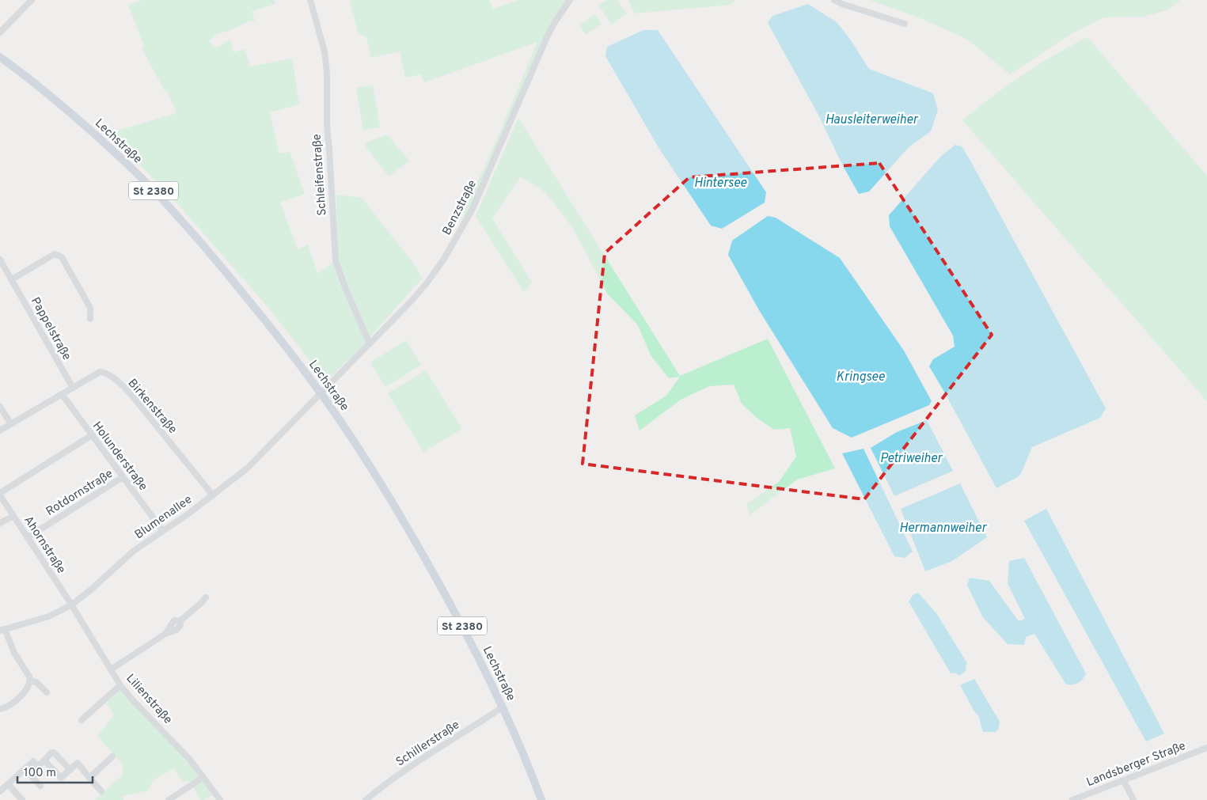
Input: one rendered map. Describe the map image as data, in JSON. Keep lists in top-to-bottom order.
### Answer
{
  "streets": {
    "main road": ["Lechstraße", "St 2380"],
    "street": [
      "Schleifenstraße",
      "Benzstraße",
      "Pappelstraße",
      "Birkenstraße",
      "Holunderstraße",
      "Rotdornstraße",
      "Blumenallee",
      "Ahornstraße",
      "Lilienstraße",
      "Schillerstraße",
      "Landsberger Straße"
    ]
  },
  "crossings": [
    ["Lechstraße", "Benzstraße"],
    ["Lechstraße", "Blumenallee"],
    ["Lechstraße", "Schillerstraße"],
    ["Schleifenstraße", "Benzstraße"],
    ["Benzstraße", "Blumenallee"],
    ["Pappelstraße", "Birkenstraße"],
    ["Birkenstraße", "Holunderstraße"],
    ["Birkenstraße", "Blumenallee"],
    ["Holunderstraße", "Rotdornstraße"],
    ["Holunderstraße", "Blumenallee"],
    ["Rotdornstraße", "Ahornstraße"],
    ["Blumenallee", "Ahornstraße"],
    ["Blumenallee", "Lilienstraße"],
    ["Ahornstraße", "Lilienstraße"]
  ],
  "water": [
    "Hausleiterweiher",
    "Hintersee",
    "Kringsee",
    "Petriweiher",
    "Hermannweiher"
  ],
  "scale_bar": "100 m"
}
